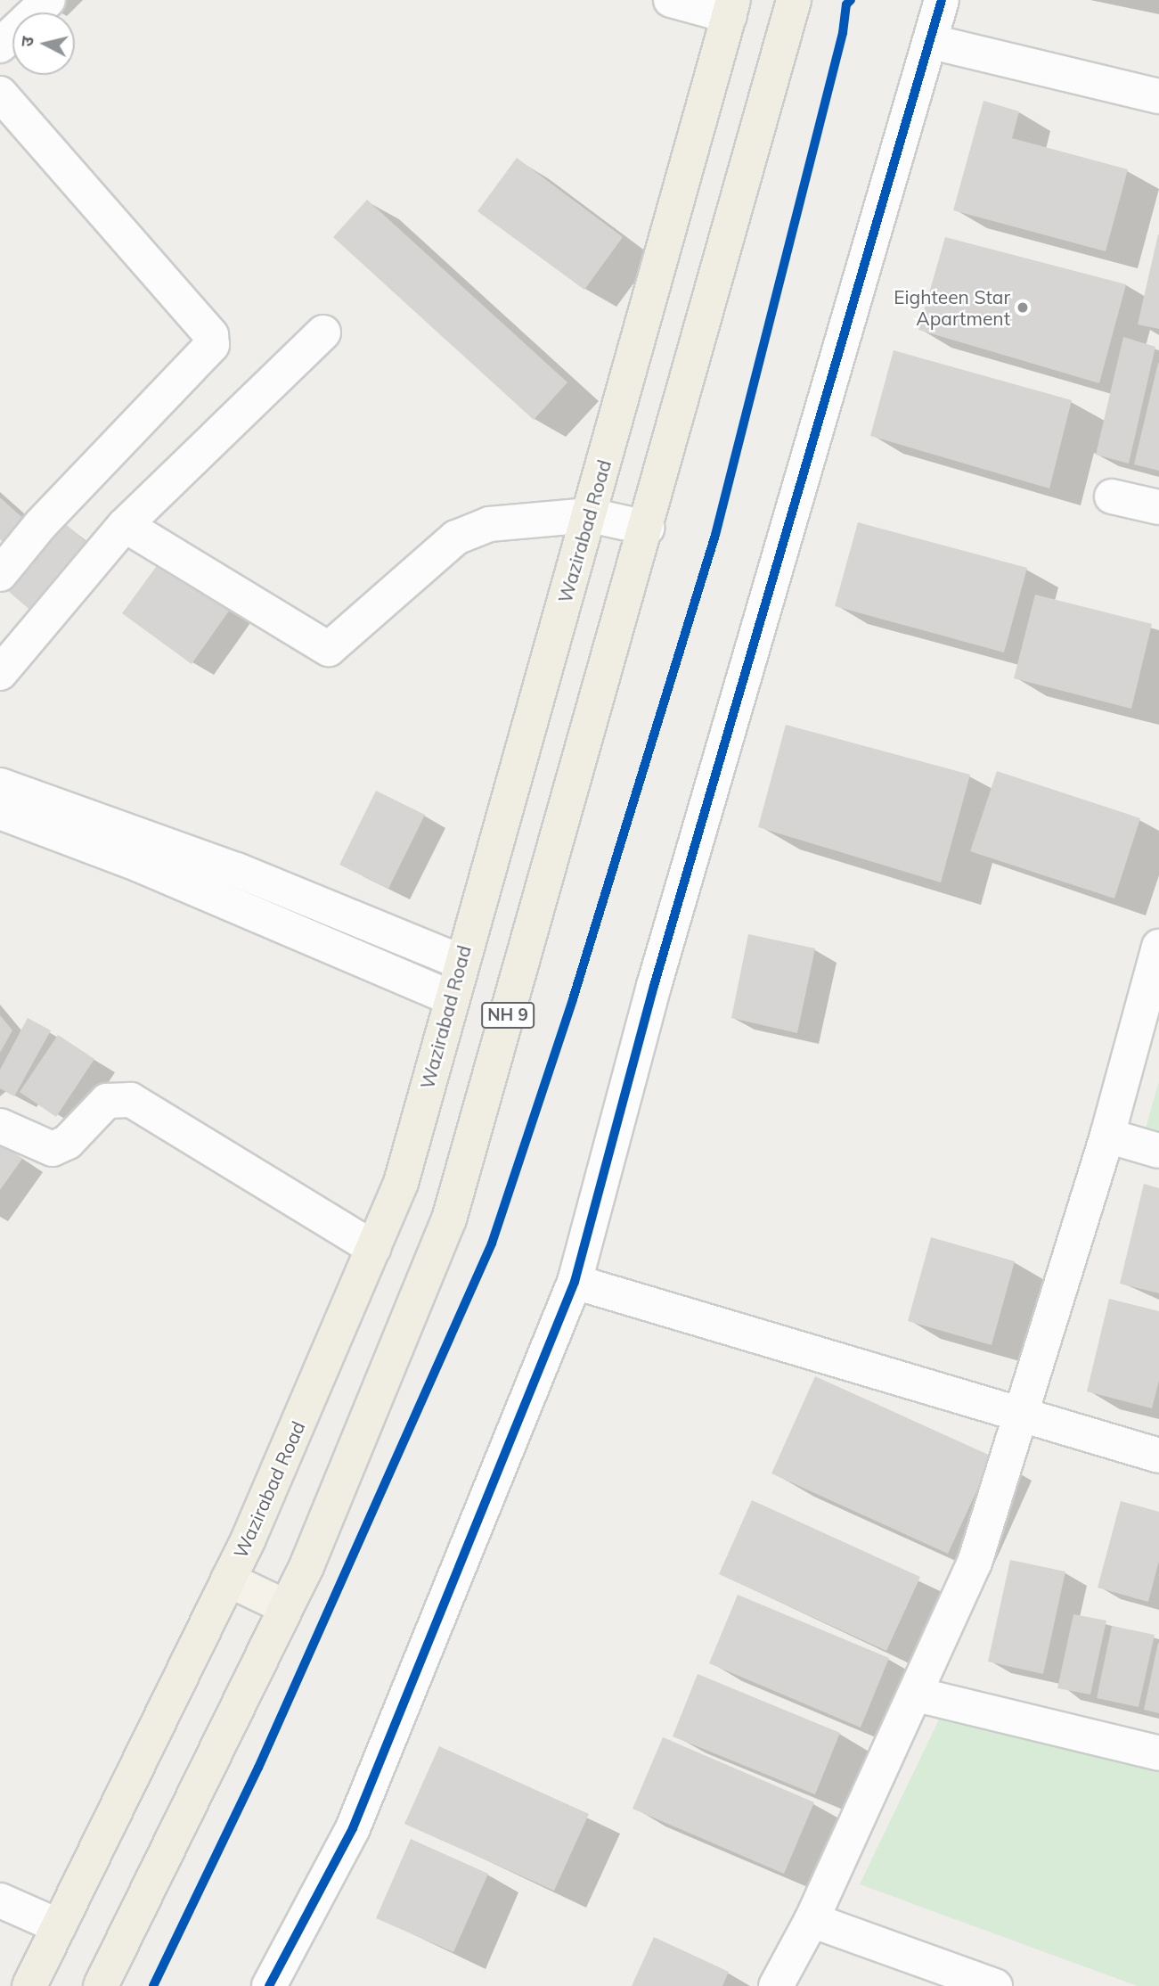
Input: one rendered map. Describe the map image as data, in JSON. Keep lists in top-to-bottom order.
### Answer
{
  "streets": {
    "highway": ["Wazirabad Road", "NH 9"]
  },
  "places": ["Eighteen Star Apartment"],
  "north": "left"
}
